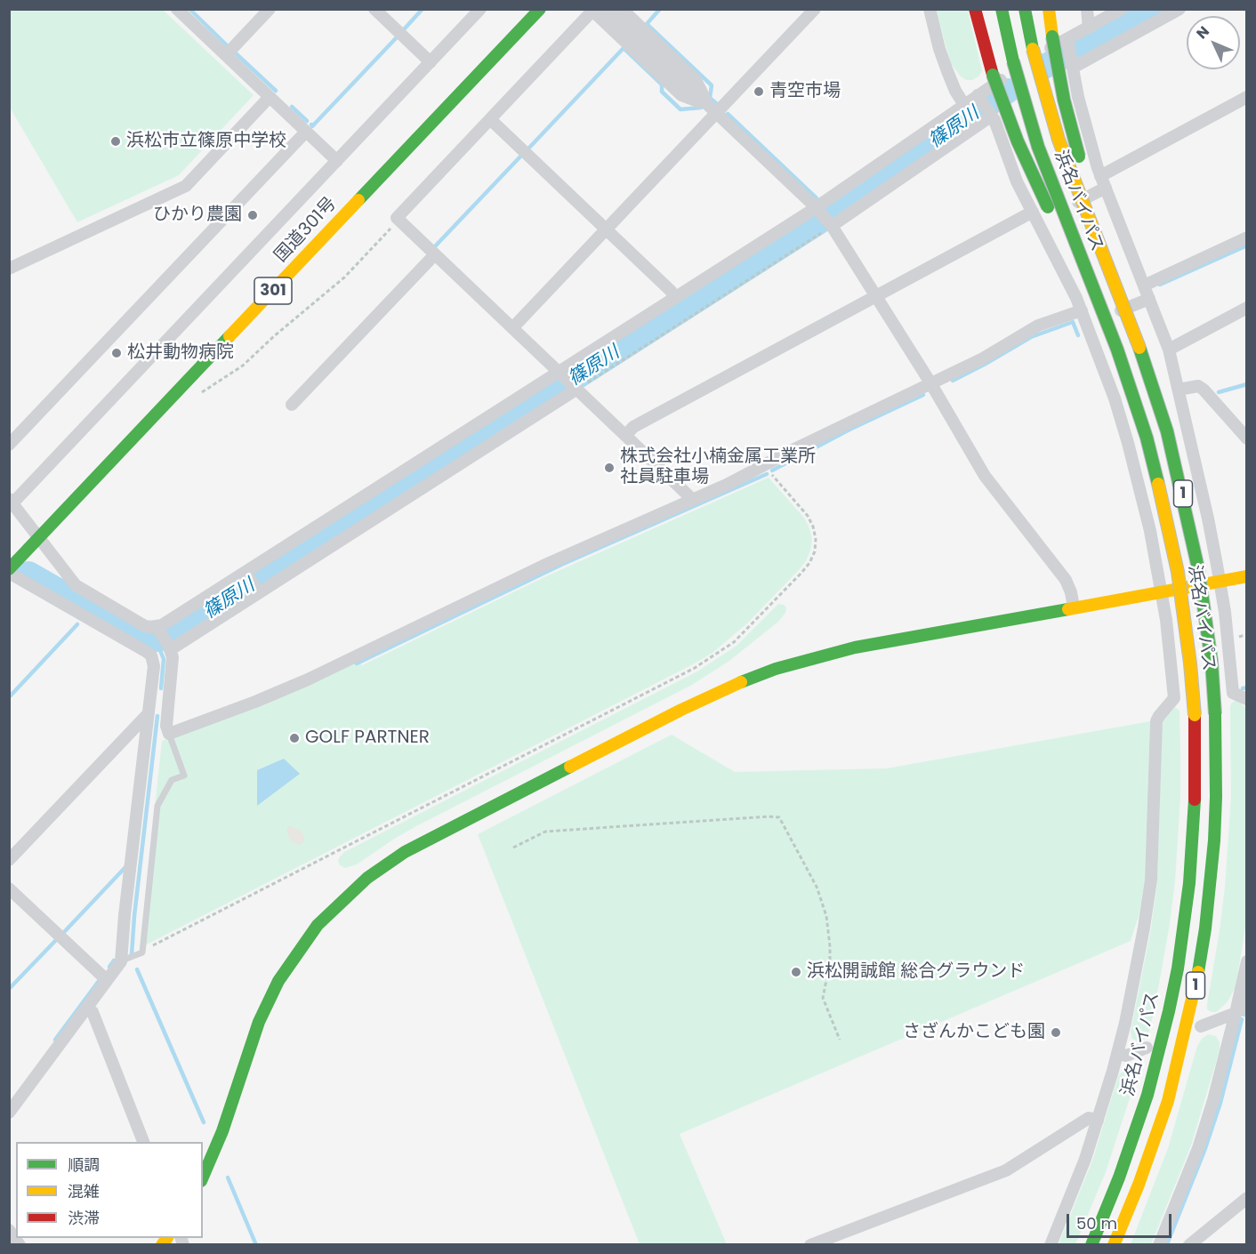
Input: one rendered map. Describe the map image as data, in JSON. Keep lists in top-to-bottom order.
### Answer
{
  "streets": {
    "main road": [
      "浜名バイパス",
      "国道301号",
      "301",
      "1"
    ]
  },
  "water": ["篠原川"],
  "places": [
    "青空市場",
    "浜松市立篠原中学校",
    "ひかり農園",
    "松井動物病院",
    "株式会社小楠金属工業所 社員駐車場",
    "GOLF PARTNER",
    "浜松開誠館 総合グラウンド",
    "さざんかこども園"
  ],
  "legend": ["順調", "混雑", "渋滞"],
  "scale_bar": "50 m",
  "north": "top left"
}
